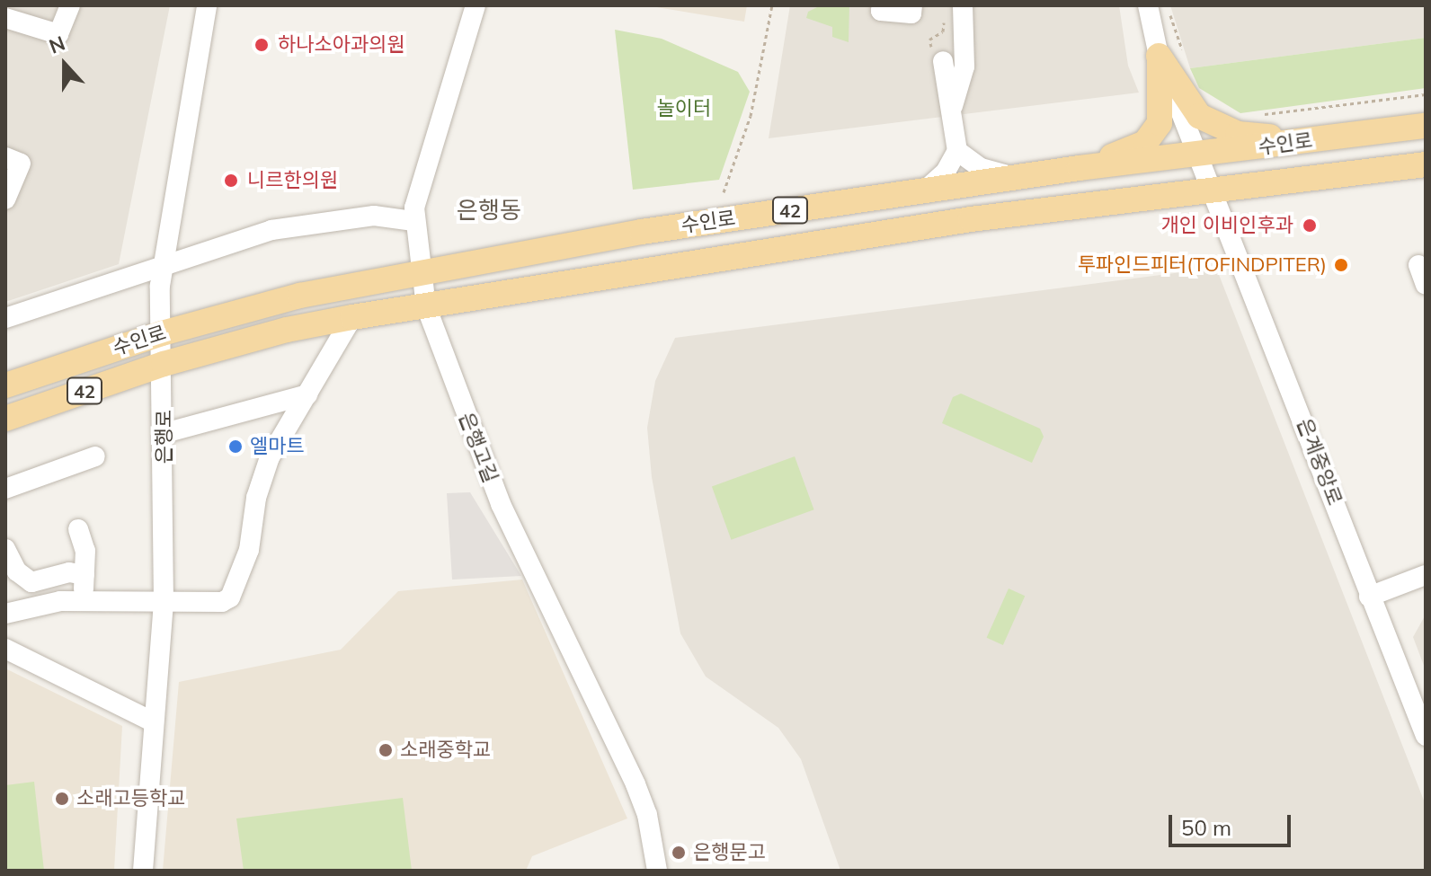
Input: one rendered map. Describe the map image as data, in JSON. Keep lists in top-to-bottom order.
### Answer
{
  "streets": {
    "main road": ["수인로", "42"],
    "street": ["은행로", "은행고길", "은계중앙로"]
  },
  "crossings": [
    ["수인로", "은행로"],
    ["수인로", "은행고길"],
    ["수인로", "은계중앙로"]
  ],
  "districts": ["은행동"],
  "parks": ["놀이터"],
  "places": [
    "하나소아과의원",
    "니르한의원",
    "개인 이비인후과",
    "투파인드피터(TOFINDPITER)",
    "엘마트",
    "소래중학교",
    "소래고등학교",
    "은행문고"
  ],
  "scale_bar": "50 m",
  "north": "top"
}
